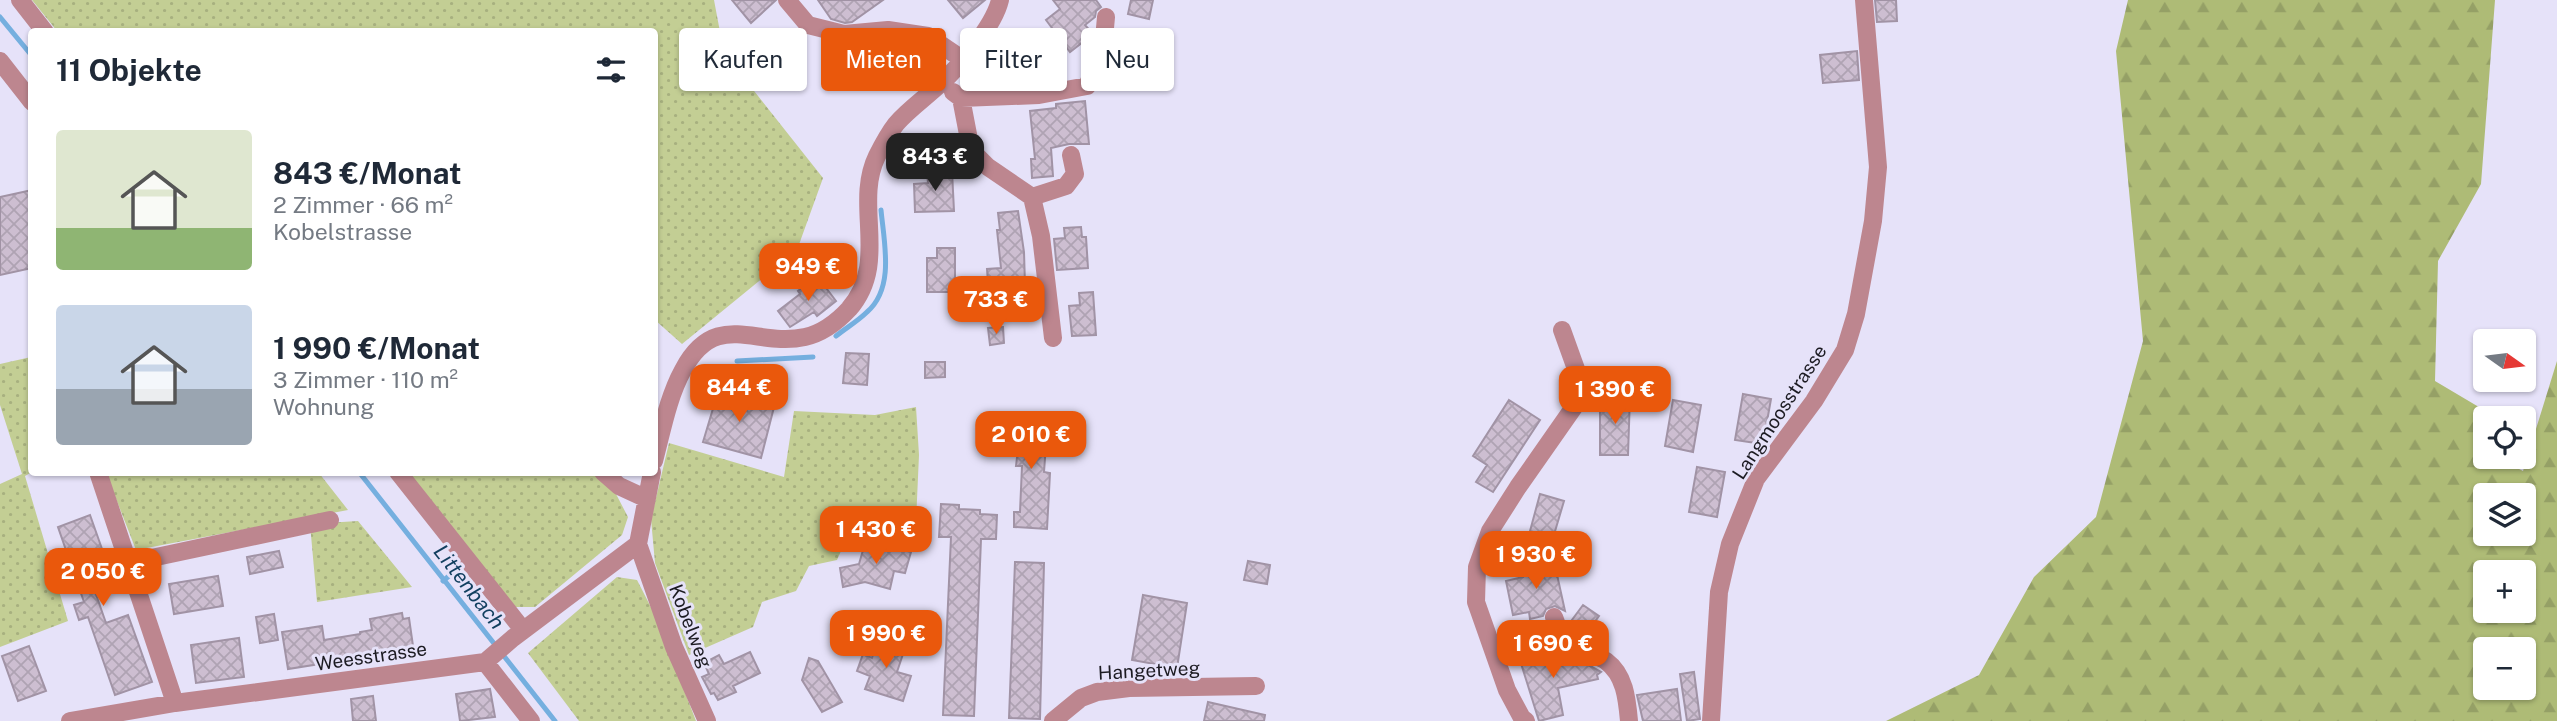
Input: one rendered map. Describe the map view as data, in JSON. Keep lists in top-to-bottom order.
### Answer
{
  "streets": {
    "street": [
      "Langmoosstrasse",
      "Kobelweg",
      "Weesstrasse",
      "Hangetweg"
    ]
  },
  "water": ["Littenbach"],
  "north": "right",
  "page": {
    "chip": [
      "Kaufen",
      "Mieten",
      "Filter",
      "Neu"
    ],
    "heading": "11 Objekte",
    "list": [
      {
        "name": "843 €/Monat",
        "note": "2 Zimmer · 66 m² · Kobelstrasse"
      },
      {
        "name": "1 990 €/Monat",
        "note": "3 Zimmer · 110 m² · Wohnung"
      }
    ],
    "price": [
      "843 €",
      "949 €",
      "733 €",
      "844 €",
      "1 390 €",
      "2 010 €",
      "1 430 €",
      "1 930 €",
      "2 050 €",
      "1 990 €",
      "1 690 €"
    ],
    "map_buttons": ["+", "−"]
  }
}
